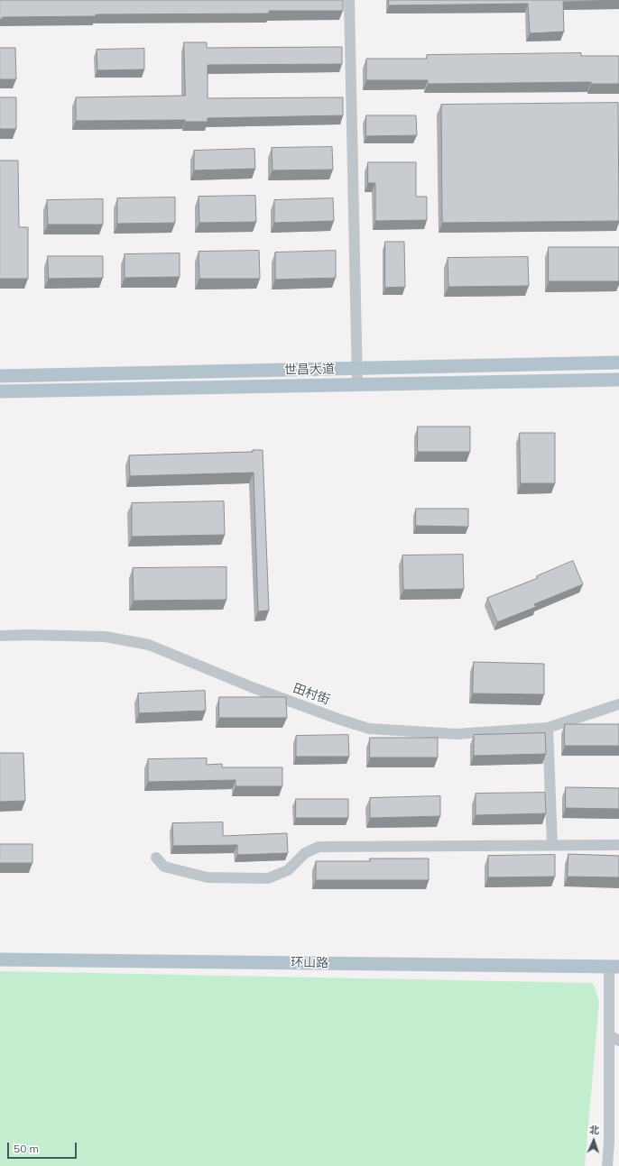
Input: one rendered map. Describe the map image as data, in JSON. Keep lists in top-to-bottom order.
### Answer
{
  "streets": {
    "main road": ["世昌大道", "环山路"],
    "street": ["田村街"]
  },
  "scale_bar": "50 m",
  "north": "top"
}
